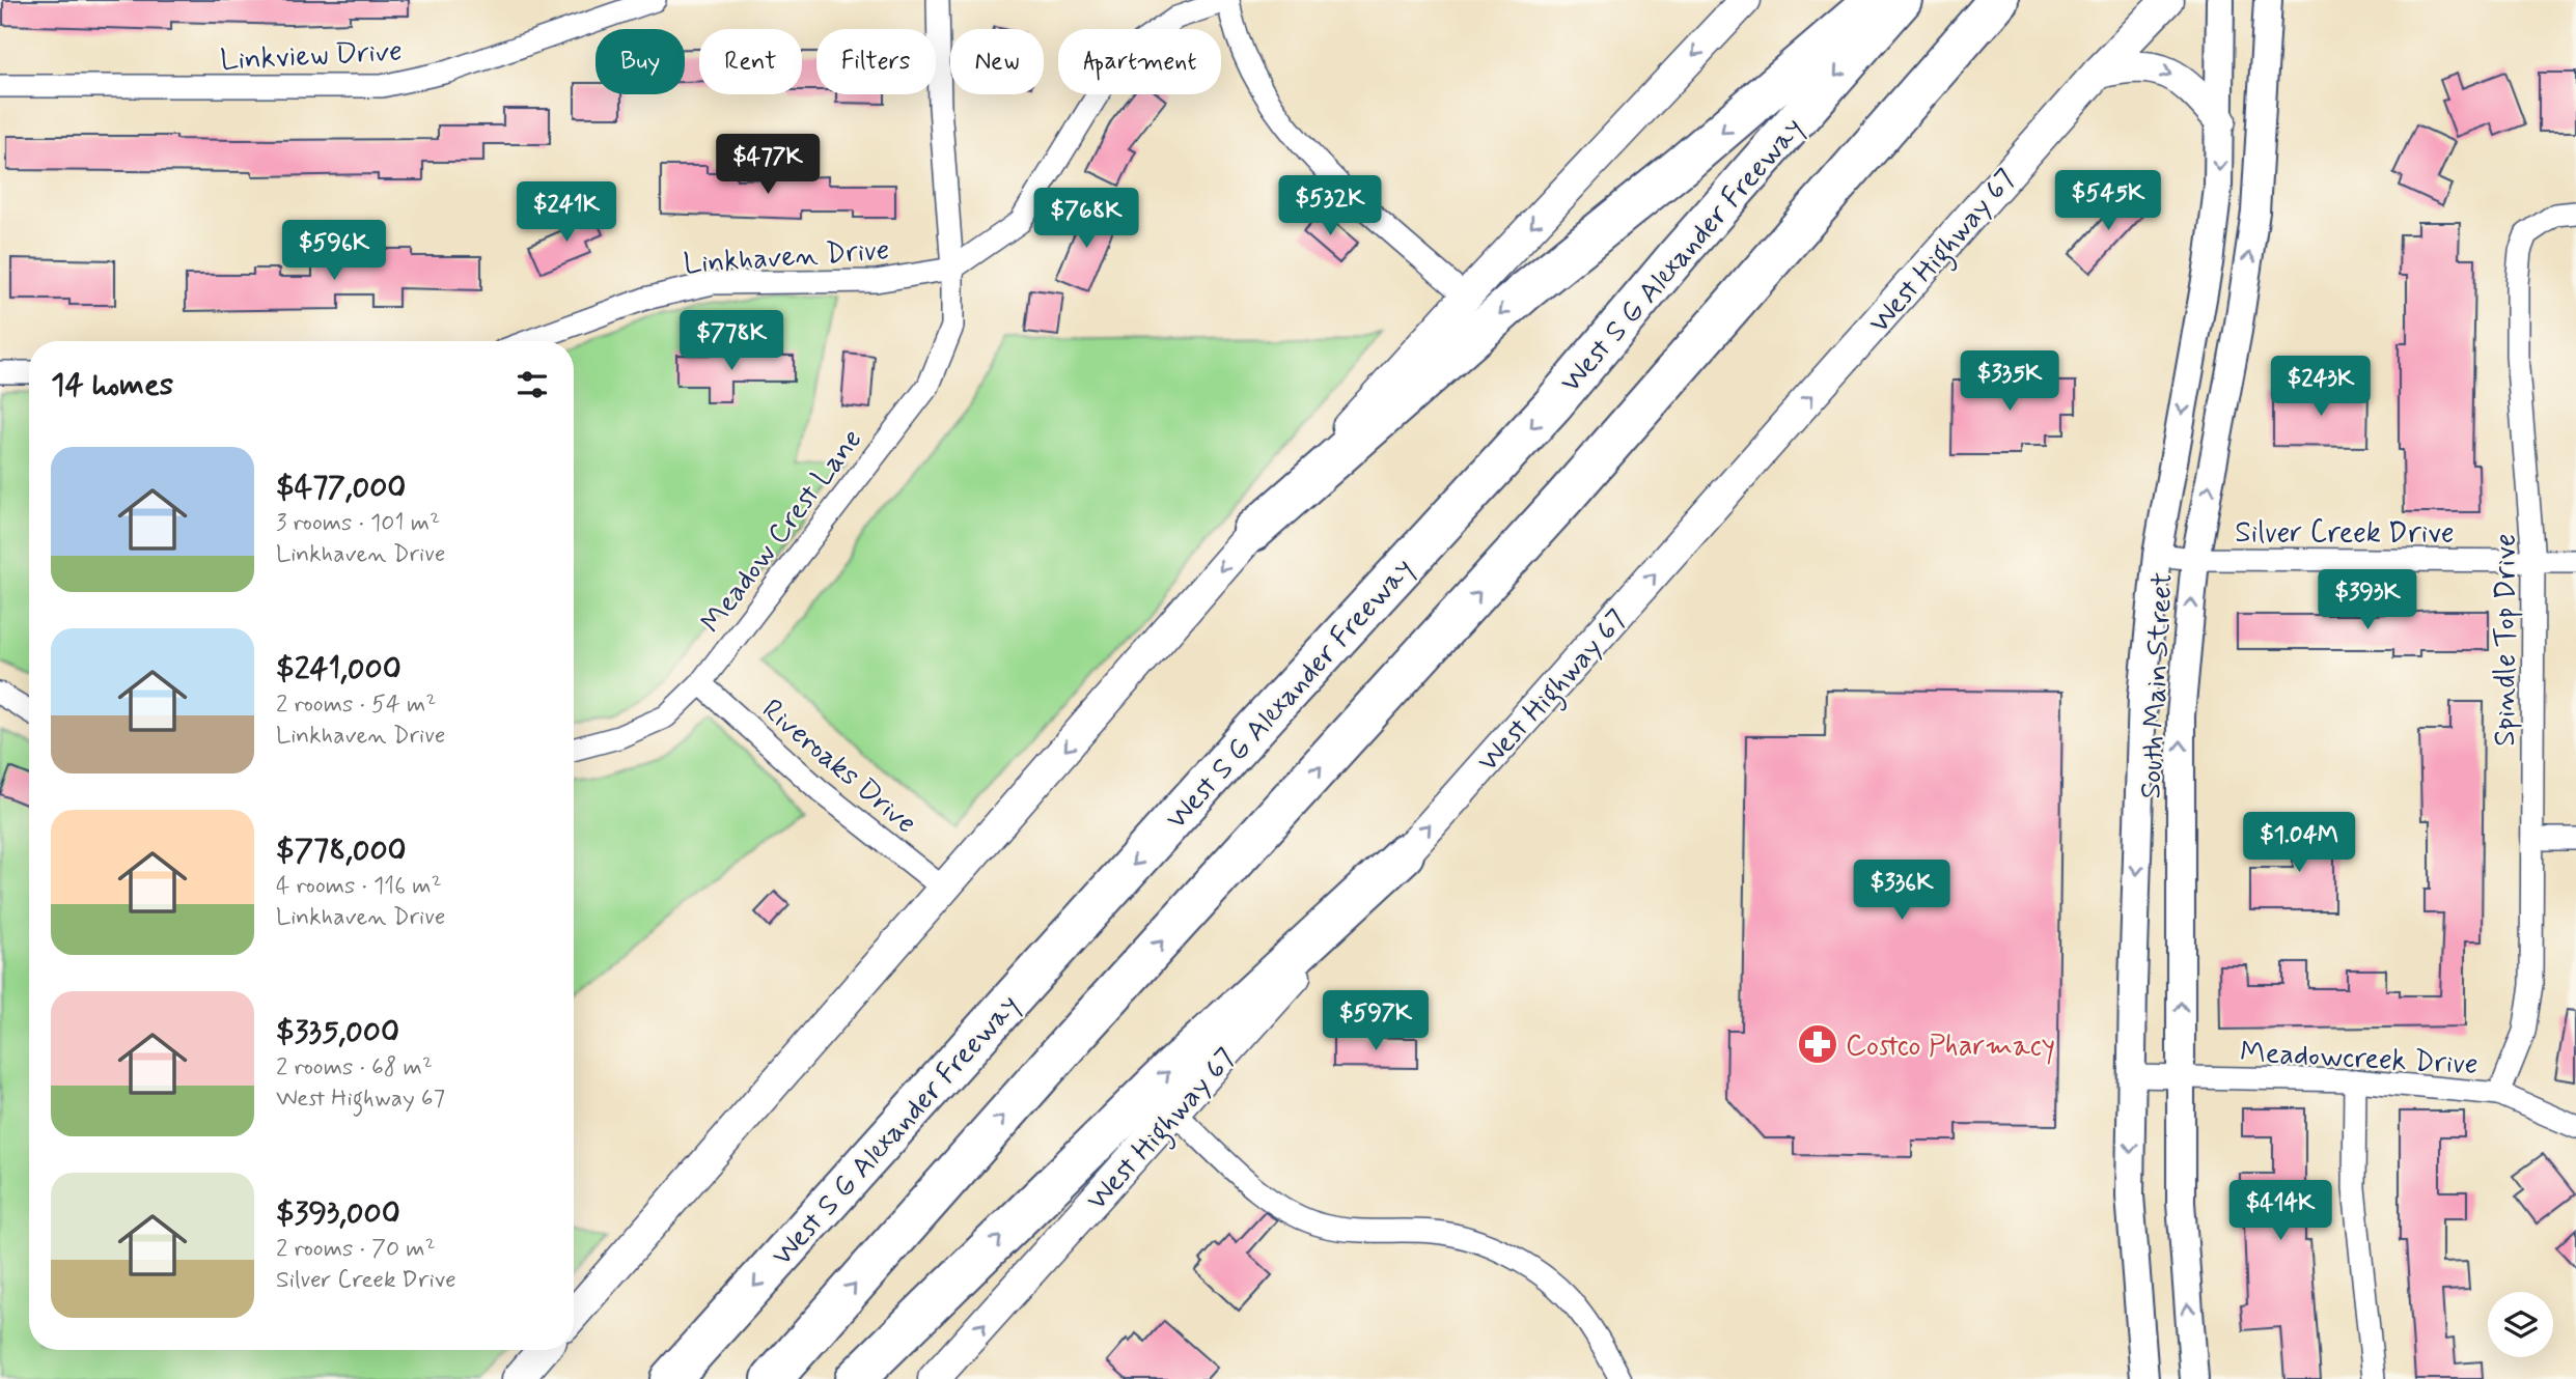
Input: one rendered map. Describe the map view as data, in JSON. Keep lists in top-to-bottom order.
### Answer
{
  "streets": {
    "highway": ["West S G Alexander Freeway"],
    "main road": ["West Highway 67"],
    "street": [
      "Linkview Drive",
      "Linkhaven Drive",
      "Meadow Crest Lane",
      "Silver Creek Drive",
      "Spindle Top Drive",
      "South Main Street",
      "Riveroaks Drive",
      "Meadowcreek Drive"
    ]
  },
  "crossings": [
    ["Linkhaven Drive", "Meadow Crest Lane"],
    ["Meadow Crest Lane", "Riveroaks Drive"],
    ["Silver Creek Drive", "Spindle Top Drive"],
    ["Silver Creek Drive", "South Main Street"],
    ["Spindle Top Drive", "Meadowcreek Drive"],
    ["South Main Street", "Meadowcreek Drive"]
  ],
  "one_way": ["West Highway 67"],
  "places": {
    "pharmacy": ["Costco Pharmacy"]
  },
  "page": {
    "chip": [
      "Buy",
      "Rent",
      "Filters",
      "New",
      "Apartment"
    ],
    "price": [
      "$477K",
      "$545K",
      "$532K",
      "$241K",
      "$768K",
      "$596K",
      "$778K",
      "$335K",
      "$243K",
      "$393K",
      "$1.04M",
      "$336K",
      "$597K",
      "$414K"
    ],
    "heading": "14 homes",
    "list": [
      {
        "name": "$477,000",
        "note": "3 rooms · 101 m² · Linkhaven Drive"
      },
      {
        "name": "$241,000",
        "note": "2 rooms · 54 m² · Linkhaven Drive"
      },
      {
        "name": "$778,000",
        "note": "4 rooms · 116 m² · Linkhaven Drive"
      },
      {
        "name": "$335,000",
        "note": "2 rooms · 68 m² · West Highway 67"
      },
      {
        "name": "$393,000",
        "note": "2 rooms · 70 m² · Silver Creek Drive"
      }
    ]
  }
}
